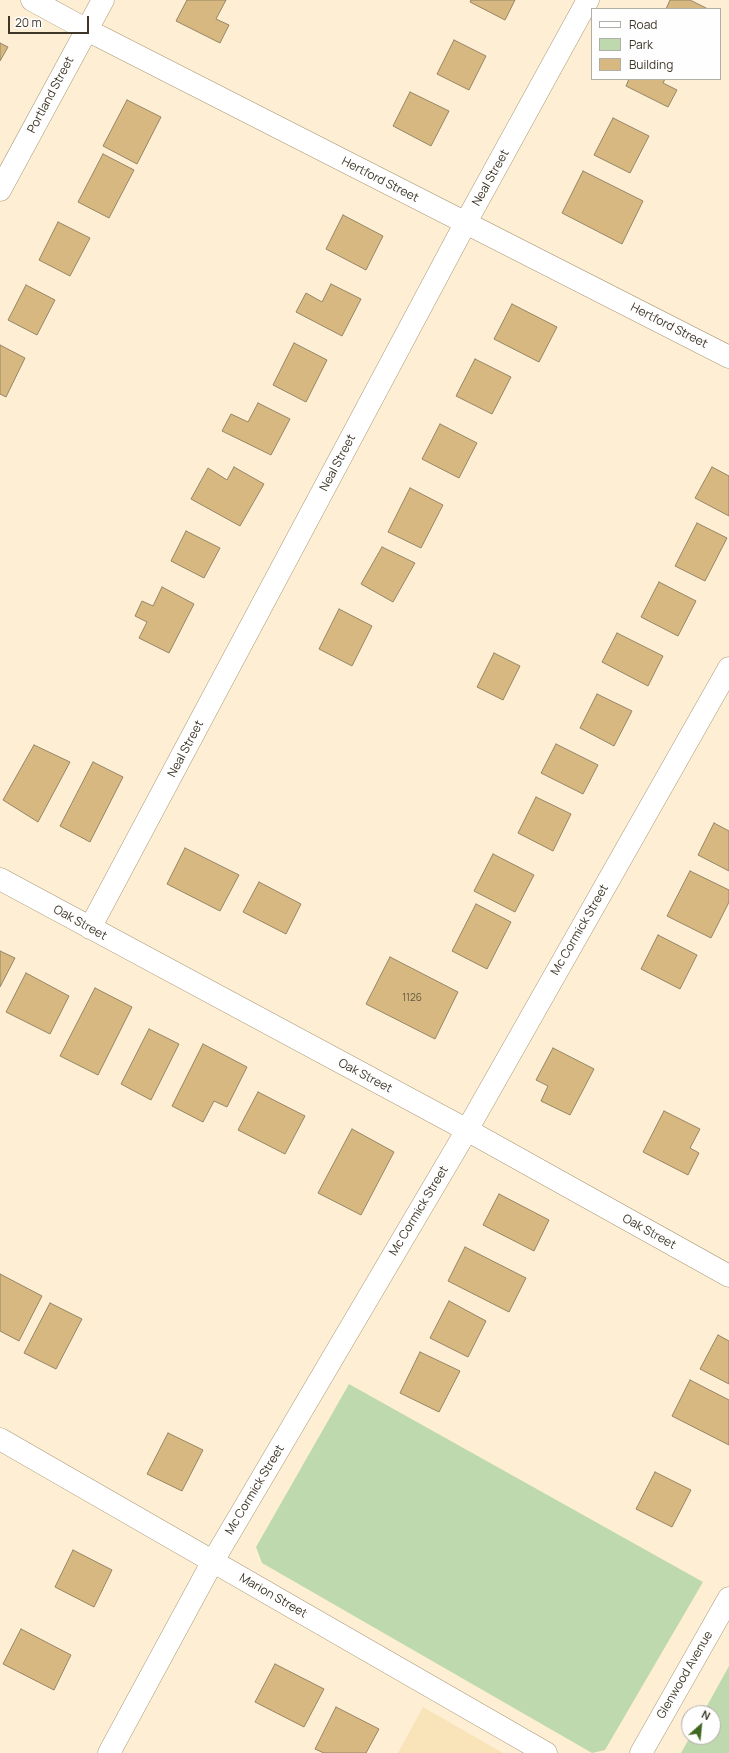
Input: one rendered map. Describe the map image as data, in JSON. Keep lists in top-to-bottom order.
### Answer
{
  "streets": {
    "street": [
      "Portland Street",
      "Neal Street",
      "Hertford Street",
      "Oak Street",
      "Mc Cormick Street",
      "Marion Street",
      "Glenwood Avenue"
    ]
  },
  "crossings": [
    ["Portland Street", "Hertford Street"],
    ["Neal Street", "Hertford Street"],
    ["Neal Street", "Oak Street"],
    ["Oak Street", "Mc Cormick Street"],
    ["Mc Cormick Street", "Marion Street"]
  ],
  "house_numbers": ["1126"],
  "legend": ["Road", "Park", "Building"],
  "scale_bar": "20 m",
  "north": "top right"
}
